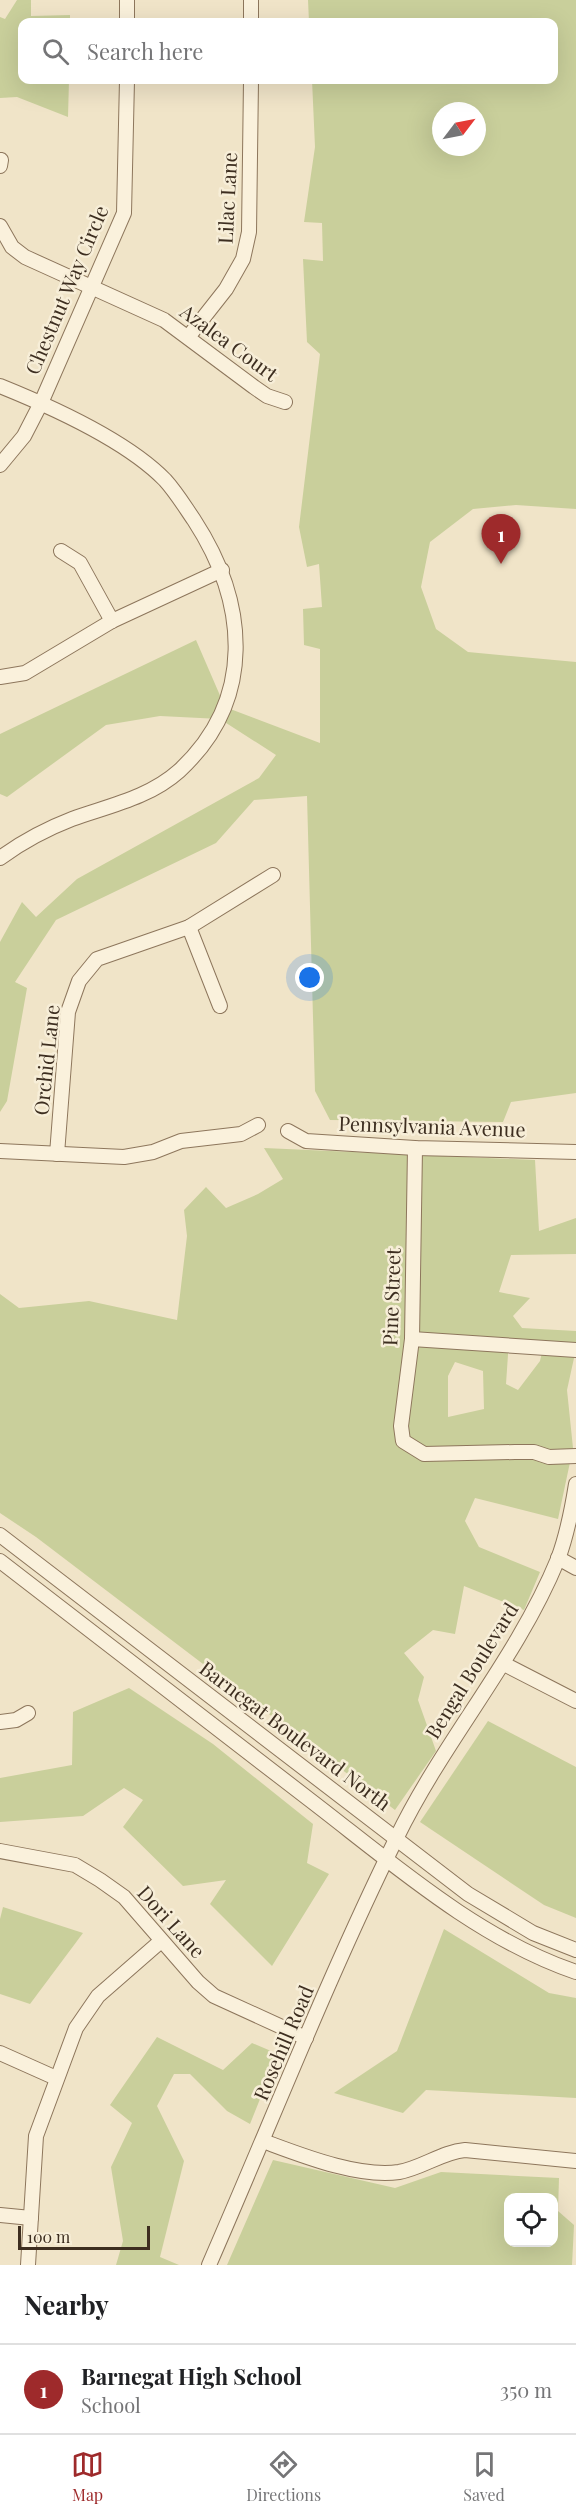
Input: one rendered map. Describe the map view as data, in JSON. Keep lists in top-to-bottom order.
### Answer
{
  "streets": {
    "street": [
      "Lilac Lane",
      "Chestnut Way Circle",
      "Azalea Court",
      "Orchid Lane",
      "Pennsylvania Avenue",
      "Pine Street",
      "Bengal Boulevard",
      "Barnegat Boulevard North",
      "Dori Lane",
      "Rosehill Road"
    ]
  },
  "crossings": [
    ["Lilac Lane", "Azalea Court"],
    ["Chestnut Way Circle", "Azalea Court"],
    ["Pennsylvania Avenue", "Pine Street"],
    ["Bengal Boulevard", "Barnegat Boulevard North"],
    ["Bengal Boulevard", "Rosehill Road"],
    ["Barnegat Boulevard North", "Rosehill Road"],
    ["Dori Lane", "Rosehill Road"]
  ],
  "scale_bar": "100 m",
  "north": "top right",
  "page": {
    "search": "Search here",
    "pins": "1",
    "scale": "100 m",
    "heading": "Nearby",
    "list": [
      {
        "mark": "1",
        "name": "Barnegat High School",
        "note": "School",
        "value": "350 m"
      }
    ],
    "nav": ["Map", "Directions", "Saved"]
  }
}
